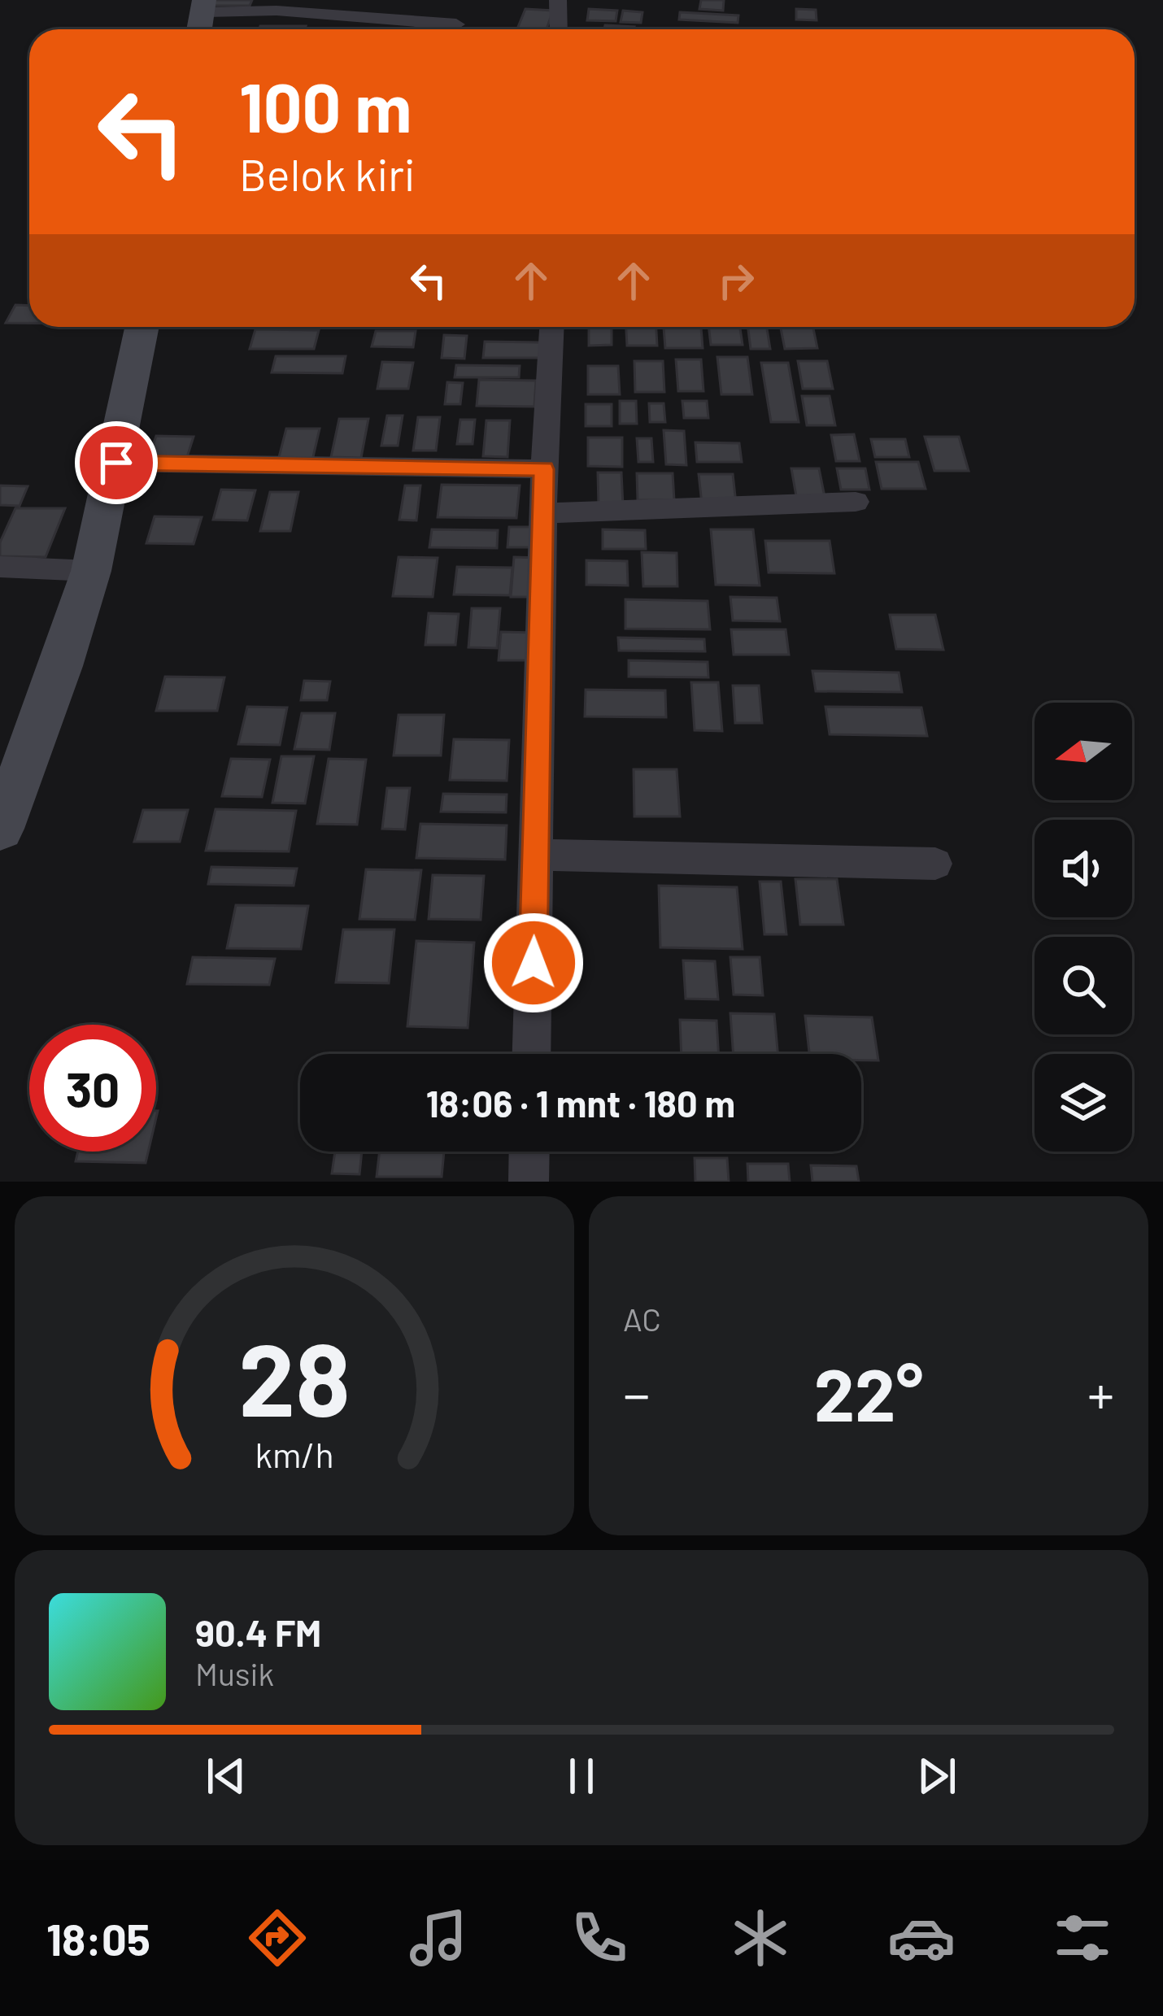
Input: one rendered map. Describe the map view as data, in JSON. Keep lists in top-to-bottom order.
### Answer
{
  "north": "left",
  "page": {
    "turn": ["100 m", "Belok kiri"],
    "limit": "30",
    "trip": "18:06 · 1 mnt · 180 m",
    "tile": "AC",
    "heat": ["−", "22°", "+"],
    "song": ["90.4 FM", "Musik"],
    "tabs": "18:05",
    "gauge": ["28", "km/h"]
  }
}
